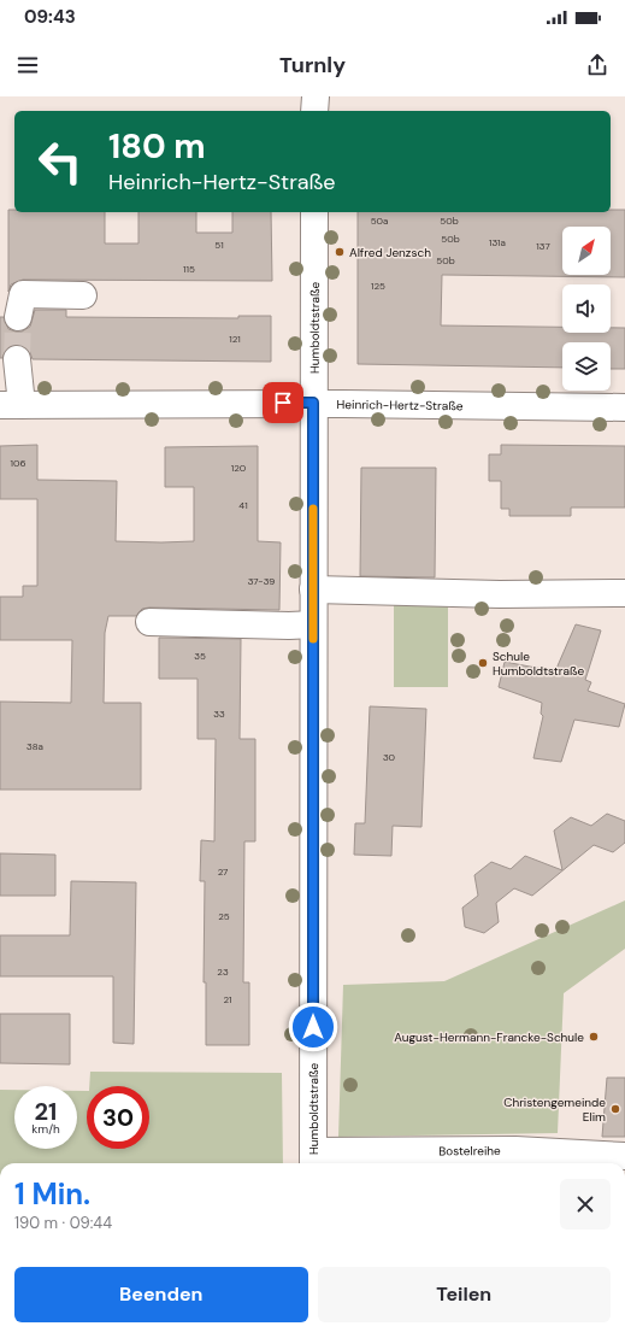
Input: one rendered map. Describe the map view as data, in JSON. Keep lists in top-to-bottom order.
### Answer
{
  "streets": {
    "street": ["Humboldtstraße", "Heinrich-Hertz-Straße", "Bostelreihe"]
  },
  "crossings": [
    ["Humboldtstraße", "Heinrich-Hertz-Straße"],
    ["Humboldtstraße", "Bostelreihe"]
  ],
  "places": [
    "Alfred Jenzsch",
    "Schule Humboldtstraße",
    "August-Hermann-Francke-Schule",
    "Christengemeinde Elim"
  ],
  "house_numbers": [
    "50a",
    "50b",
    "50b",
    "131a",
    "51",
    "137",
    "50b",
    "115",
    "125",
    "121",
    "106",
    "120",
    "41",
    "37-39",
    "35",
    "33",
    "38a",
    "30",
    "27",
    "25",
    "23",
    "21"
  ],
  "north": "top right",
  "page": {
    "status": "09:43",
    "header": "Turnly",
    "turn": ["180 m", "Heinrich-Hertz-Straße"],
    "speed": "21 km/h",
    "limit": "30",
    "heading": ["1 Min.", "190 m · 09:44"],
    "buttons": ["Beenden", "Teilen"]
  }
}
